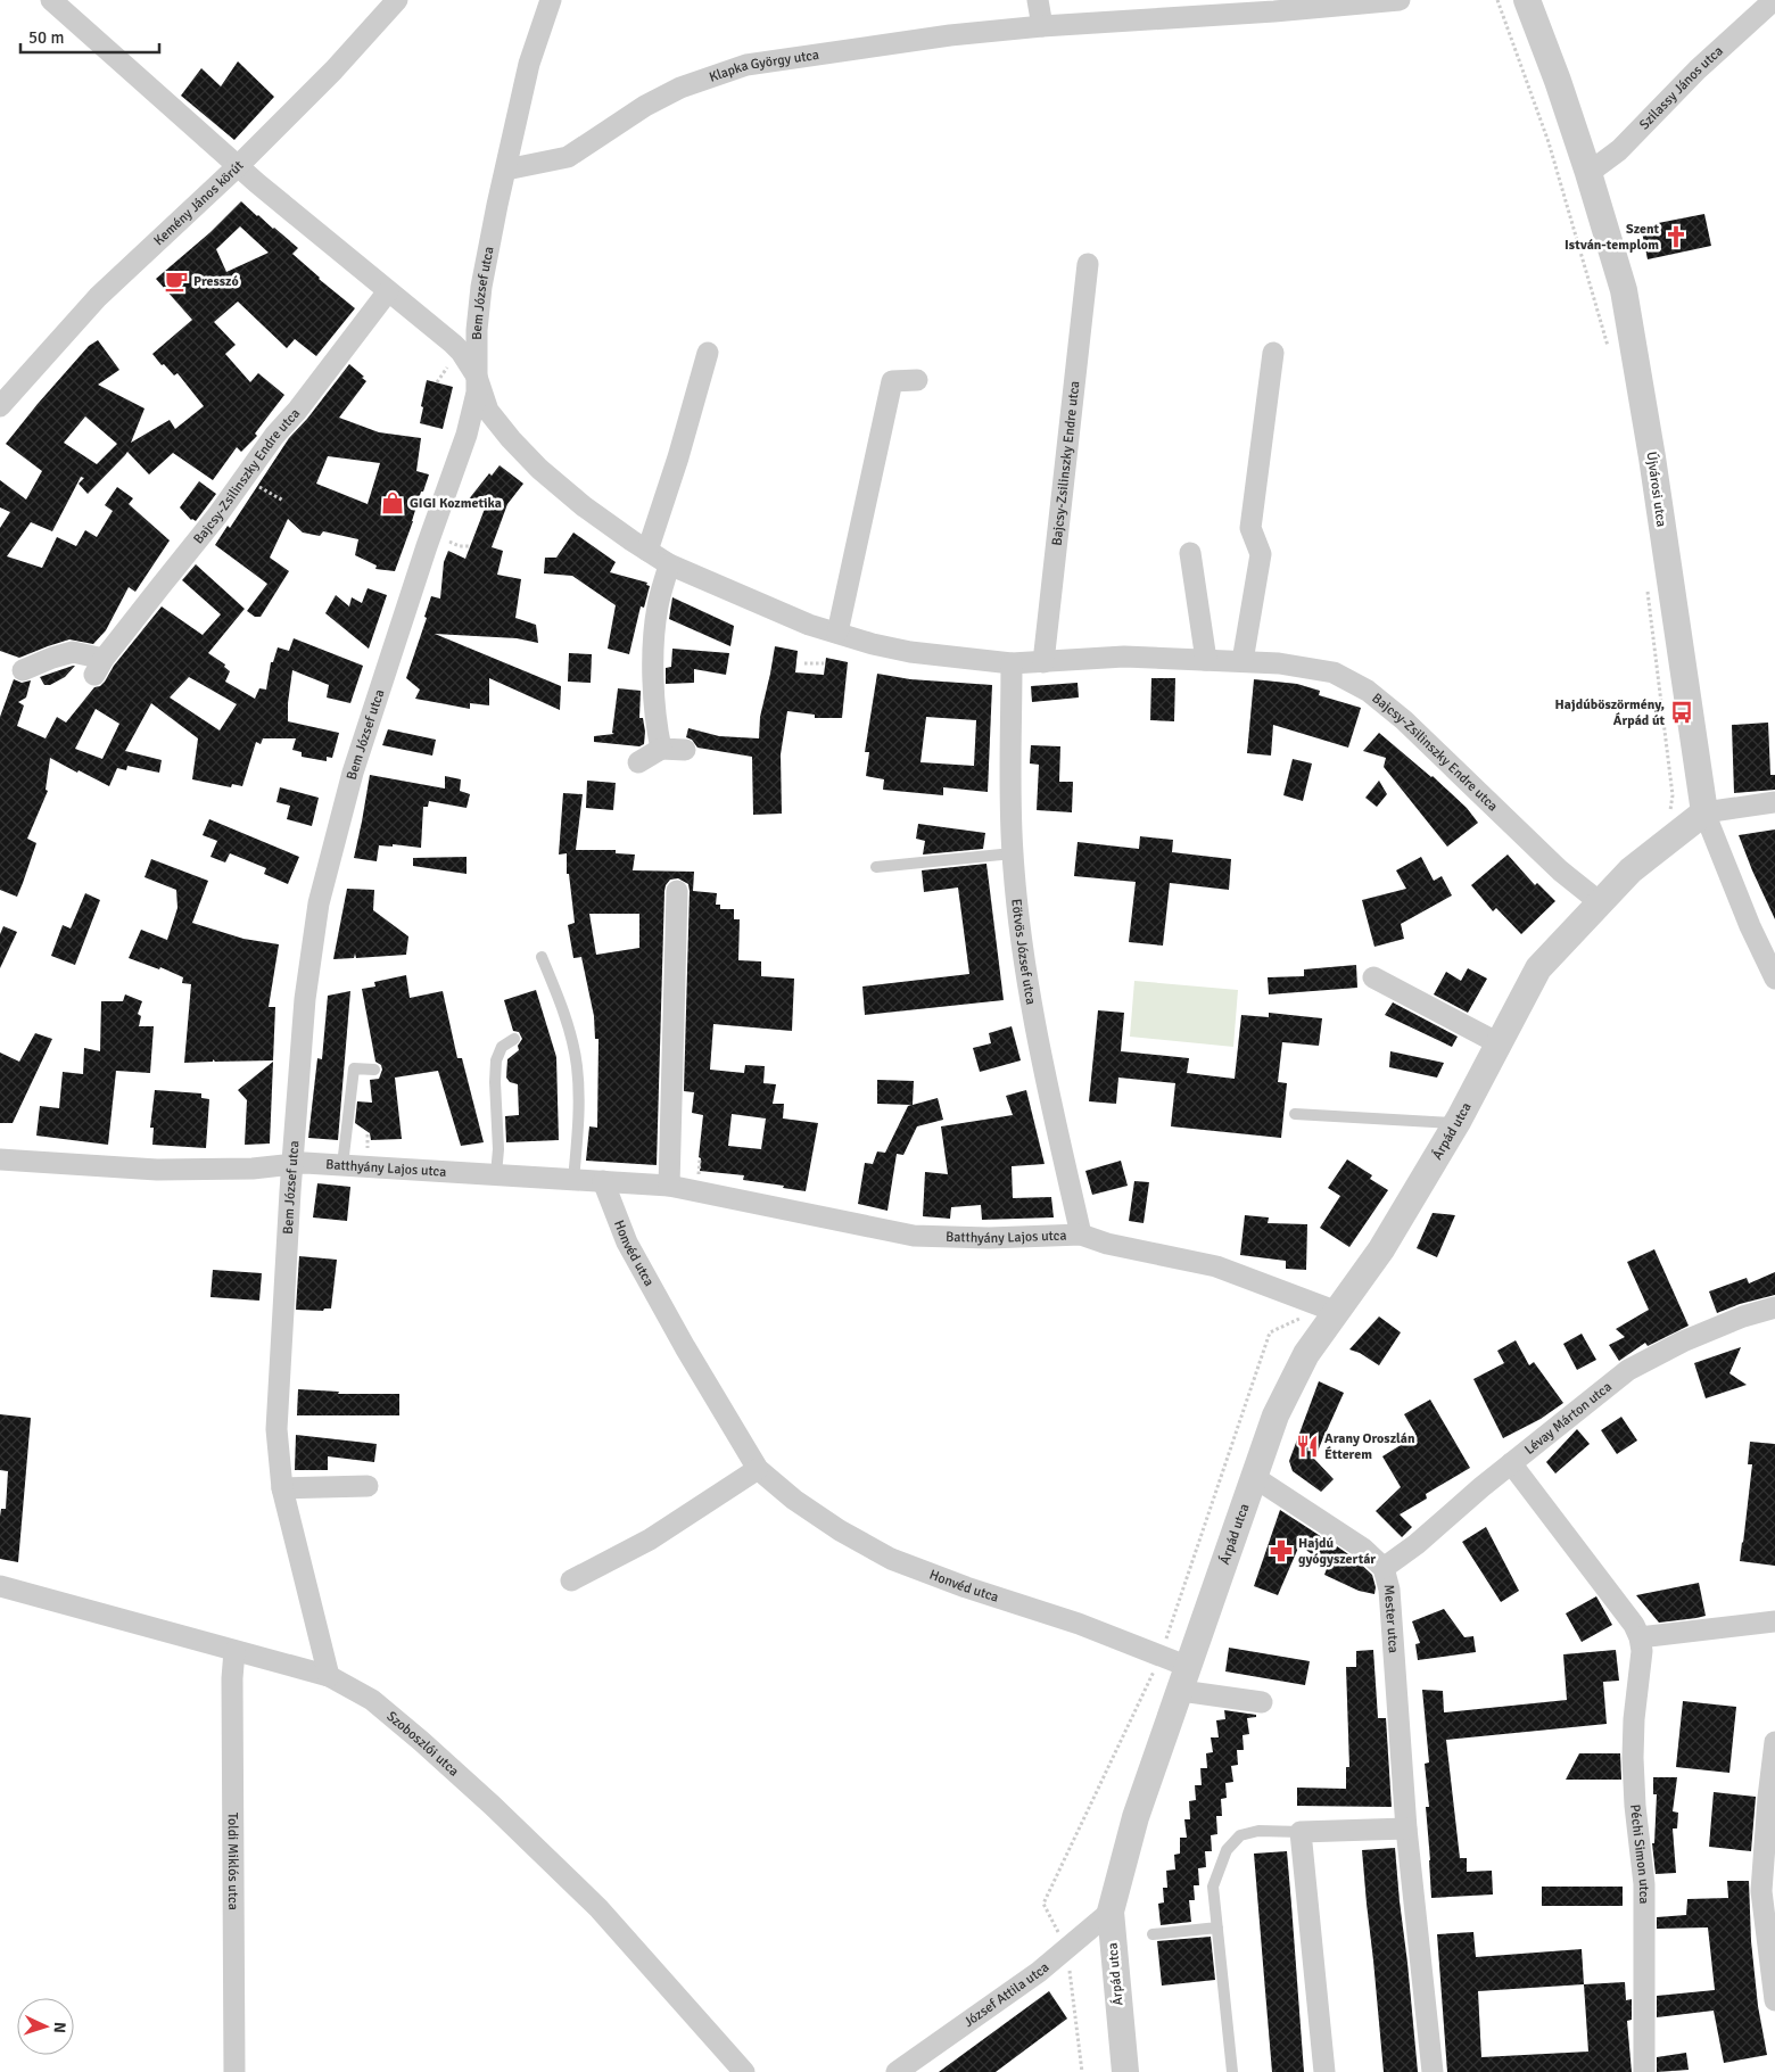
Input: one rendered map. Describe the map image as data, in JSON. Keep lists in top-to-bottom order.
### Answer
{
  "streets": {
    "street": [
      "Klapka György utca",
      "Szilassy János utca",
      "Kemény János körút",
      "Bem József utca",
      "Bajcsy-Zsilinszky Endre utca",
      "Újvárosi utca",
      "Eötvös József utca",
      "Árpád utca",
      "Batthyány Lajos utca",
      "Honvéd utca",
      "Lévay Márton utca",
      "Mester utca",
      "Szoboszlói utca",
      "Péchi Simon utca",
      "Toldi Miklós utca",
      "József Attila utca"
    ]
  },
  "crossings": [
    ["Klapka György utca", "Bem József utca"],
    ["Szilassy János utca", "Újvárosi utca"],
    ["Kemény János körút", "Bajcsy-Zsilinszky Endre utca"],
    ["Bem József utca", "Bajcsy-Zsilinszky Endre utca"],
    ["Bem József utca", "Batthyány Lajos utca"],
    ["Bem József utca", "Szoboszlói utca"],
    ["Bajcsy-Zsilinszky Endre utca", "Eötvös József utca"],
    ["Bajcsy-Zsilinszky Endre utca", "Árpád utca"],
    ["Újvárosi utca", "Árpád utca"],
    ["Eötvös József utca", "Batthyány Lajos utca"],
    ["Árpád utca", "Batthyány Lajos utca"],
    ["Árpád utca", "Honvéd utca"],
    ["Árpád utca", "Mester utca"],
    ["Árpád utca", "József Attila utca"],
    ["Batthyány Lajos utca", "Honvéd utca"],
    ["Lévay Márton utca", "Mester utca"],
    ["Lévay Márton utca", "Péchi Simon utca"],
    ["Szoboszlói utca", "Toldi Miklós utca"]
  ],
  "places": {
    "church": ["Szent István-templom"],
    "cafe": ["Presszó"],
    "shop": ["GIGI Kozmetika"],
    "bus stop": ["Hajdúböszörmény, Árpád út"],
    "restaurant": ["Arany Oroszlán Étterem"],
    "pharmacy": ["Hajdú gyógyszertár"]
  },
  "scale_bar": "50 m",
  "north": "right"
}
